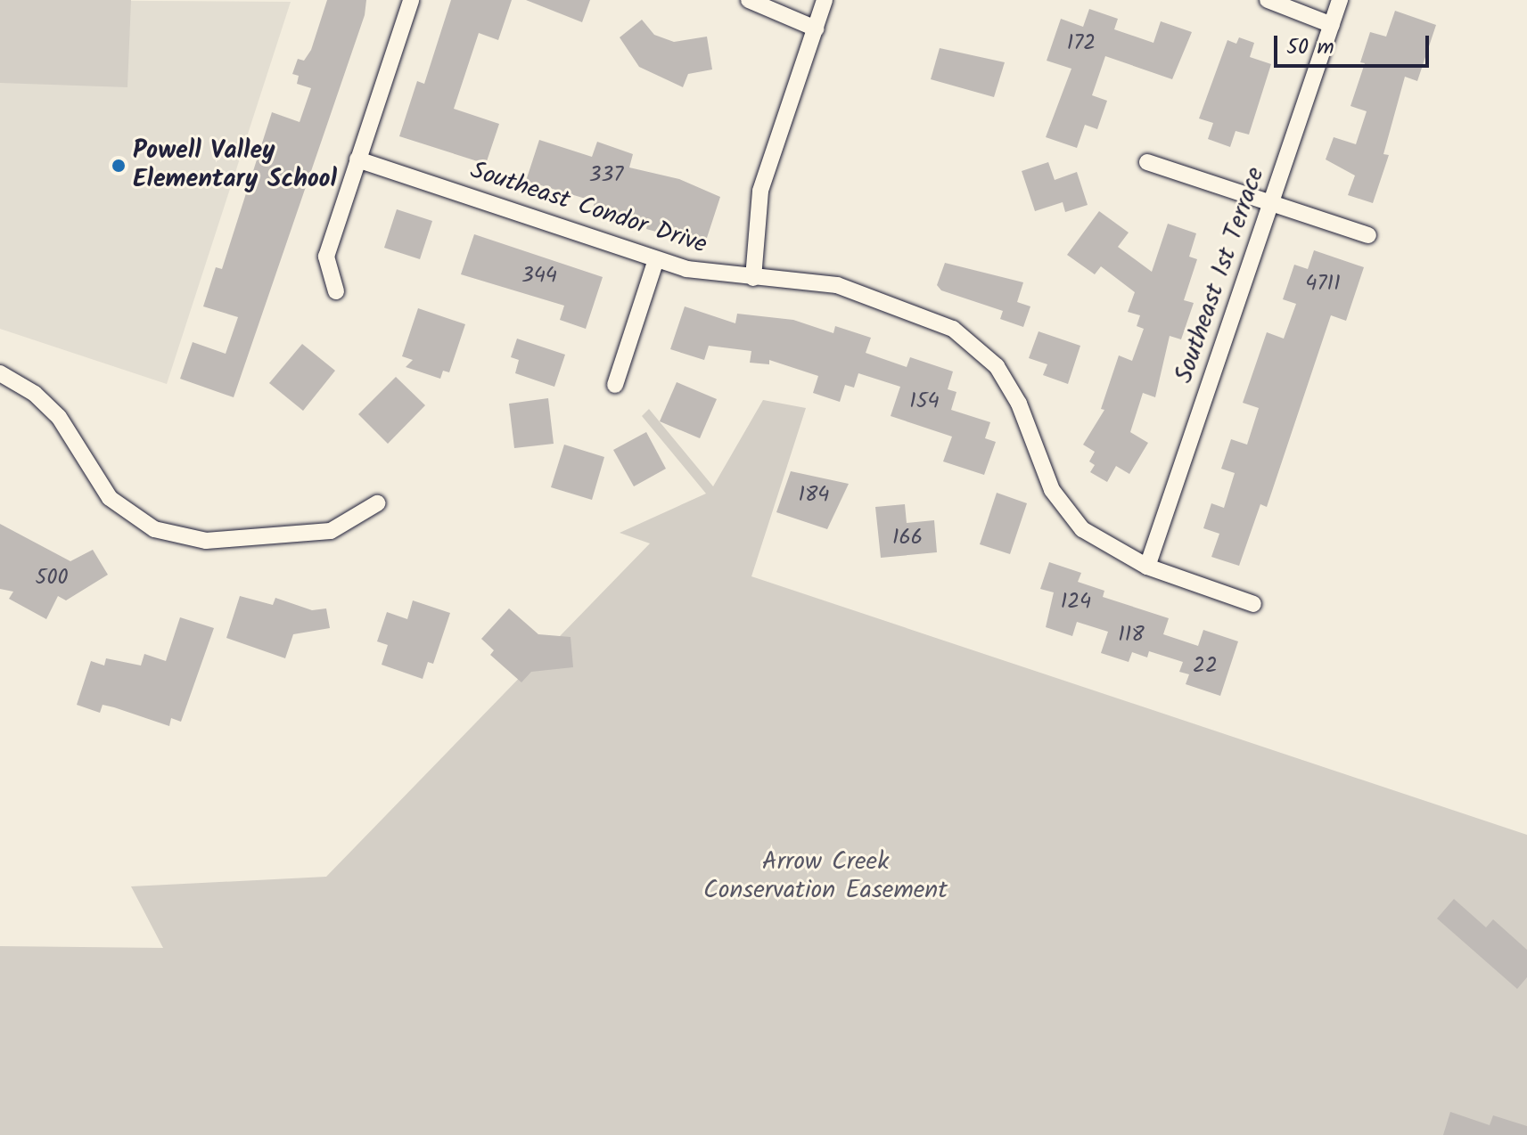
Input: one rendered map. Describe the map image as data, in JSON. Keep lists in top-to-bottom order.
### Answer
{
  "streets": {
    "street": ["Southeast Condor Drive", "Southeast 1st Terrace"]
  },
  "crossings": [
    ["Southeast Condor Drive", "Southeast 1st Terrace"]
  ],
  "parks": ["Arrow Creek Conservation Easement"],
  "places": ["Powell Valley Elementary School"],
  "house_numbers": [
    "172",
    "337",
    "344",
    "4711",
    "154",
    "184",
    "166",
    "500",
    "124",
    "118",
    "22"
  ],
  "scale_bar": "50 m"
}
